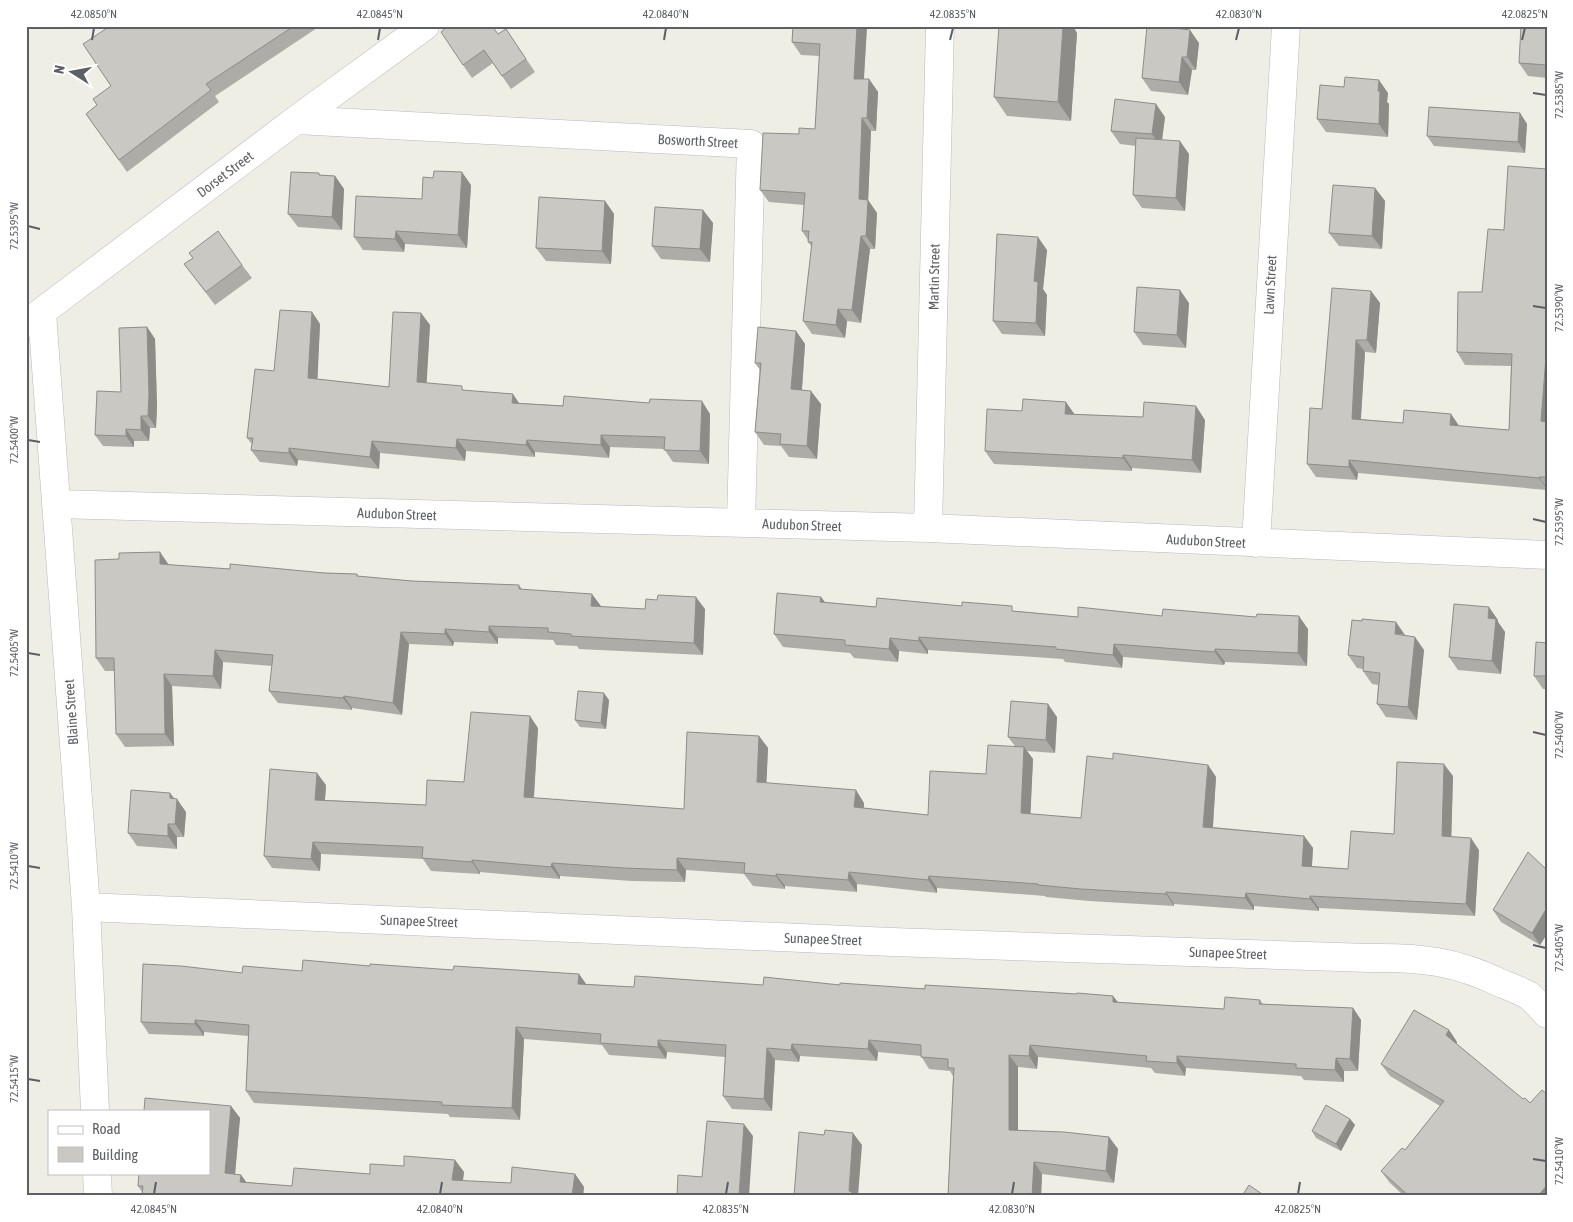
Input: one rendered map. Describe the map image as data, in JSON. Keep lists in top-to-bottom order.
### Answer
{
  "streets": {
    "street": [
      "Bosworth Street",
      "Dorset Street",
      "Martin Street",
      "Lawn Street",
      "Audubon Street",
      "Blaine Street",
      "Sunapee Street"
    ]
  },
  "crossings": [
    ["Bosworth Street", "Dorset Street"],
    ["Bosworth Street", "Audubon Street"],
    ["Dorset Street", "Blaine Street"],
    ["Martin Street", "Audubon Street"],
    ["Lawn Street", "Audubon Street"],
    ["Audubon Street", "Blaine Street"],
    ["Blaine Street", "Sunapee Street"]
  ],
  "legend": ["Road", "Building"],
  "north": "left",
  "coordinates": [
    "42.0850°N",
    "42.0845°N",
    "42.0840°N",
    "42.0835°N",
    "42.0830°N",
    "42.0825°N",
    "72.5385°W",
    "72.5395°W",
    "72.5390°W",
    "72.5400°W",
    "72.5405°W",
    "72.5410°W",
    "72.5415°W"
  ]
}
